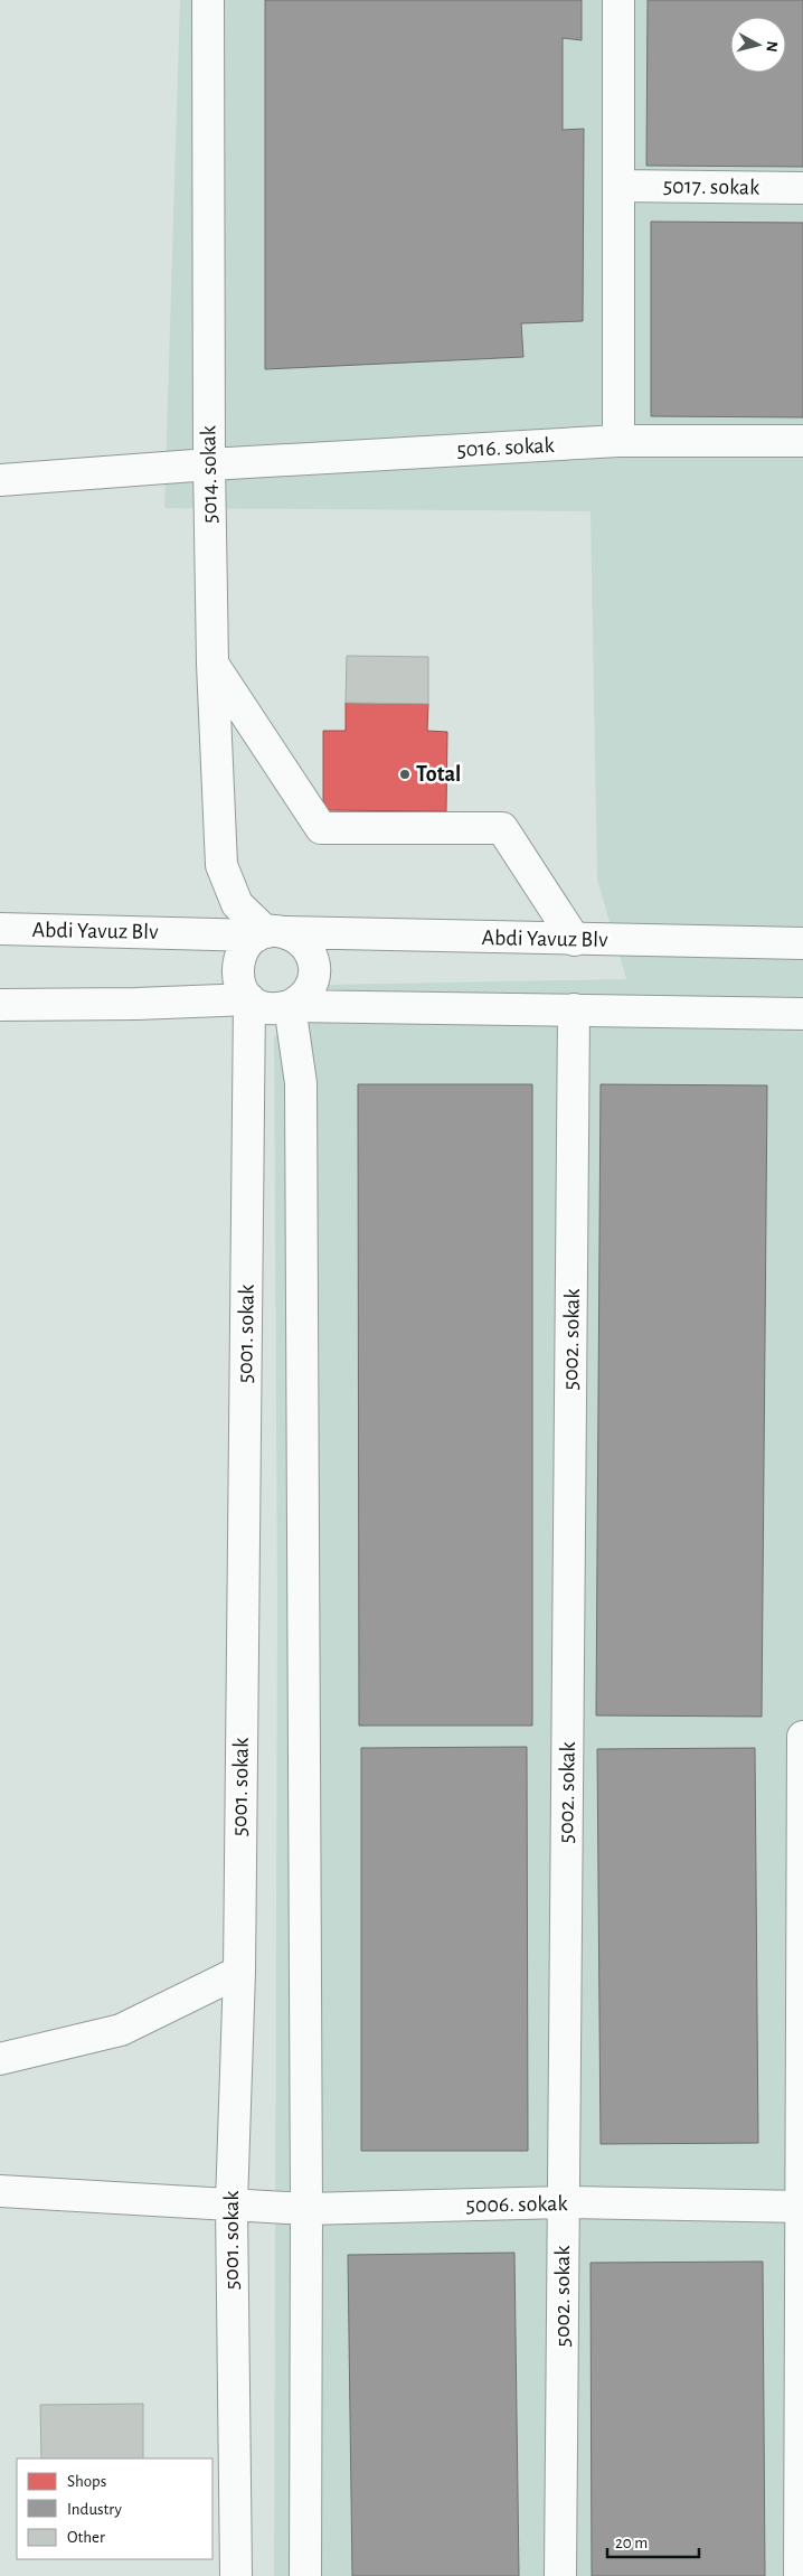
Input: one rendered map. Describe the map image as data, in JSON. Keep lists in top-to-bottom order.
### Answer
{
  "streets": {
    "street": [
      "5017. sokak",
      "5016. sokak",
      "5014. sokak",
      "Abdi Yavuz Blv",
      "5001. sokak",
      "5002. sokak",
      "5006. sokak"
    ]
  },
  "crossings": [
    ["5016. sokak", "5014. sokak"],
    ["5014. sokak", "Abdi Yavuz Blv"],
    ["5014. sokak", "5001. sokak"],
    ["Abdi Yavuz Blv", "5001. sokak"],
    ["5001. sokak", "5006. sokak"],
    ["5002. sokak", "5006. sokak"]
  ],
  "places": ["Total"],
  "legend": ["Shops", "Industry", "Other"],
  "scale_bar": "20 m",
  "north": "right"
}
